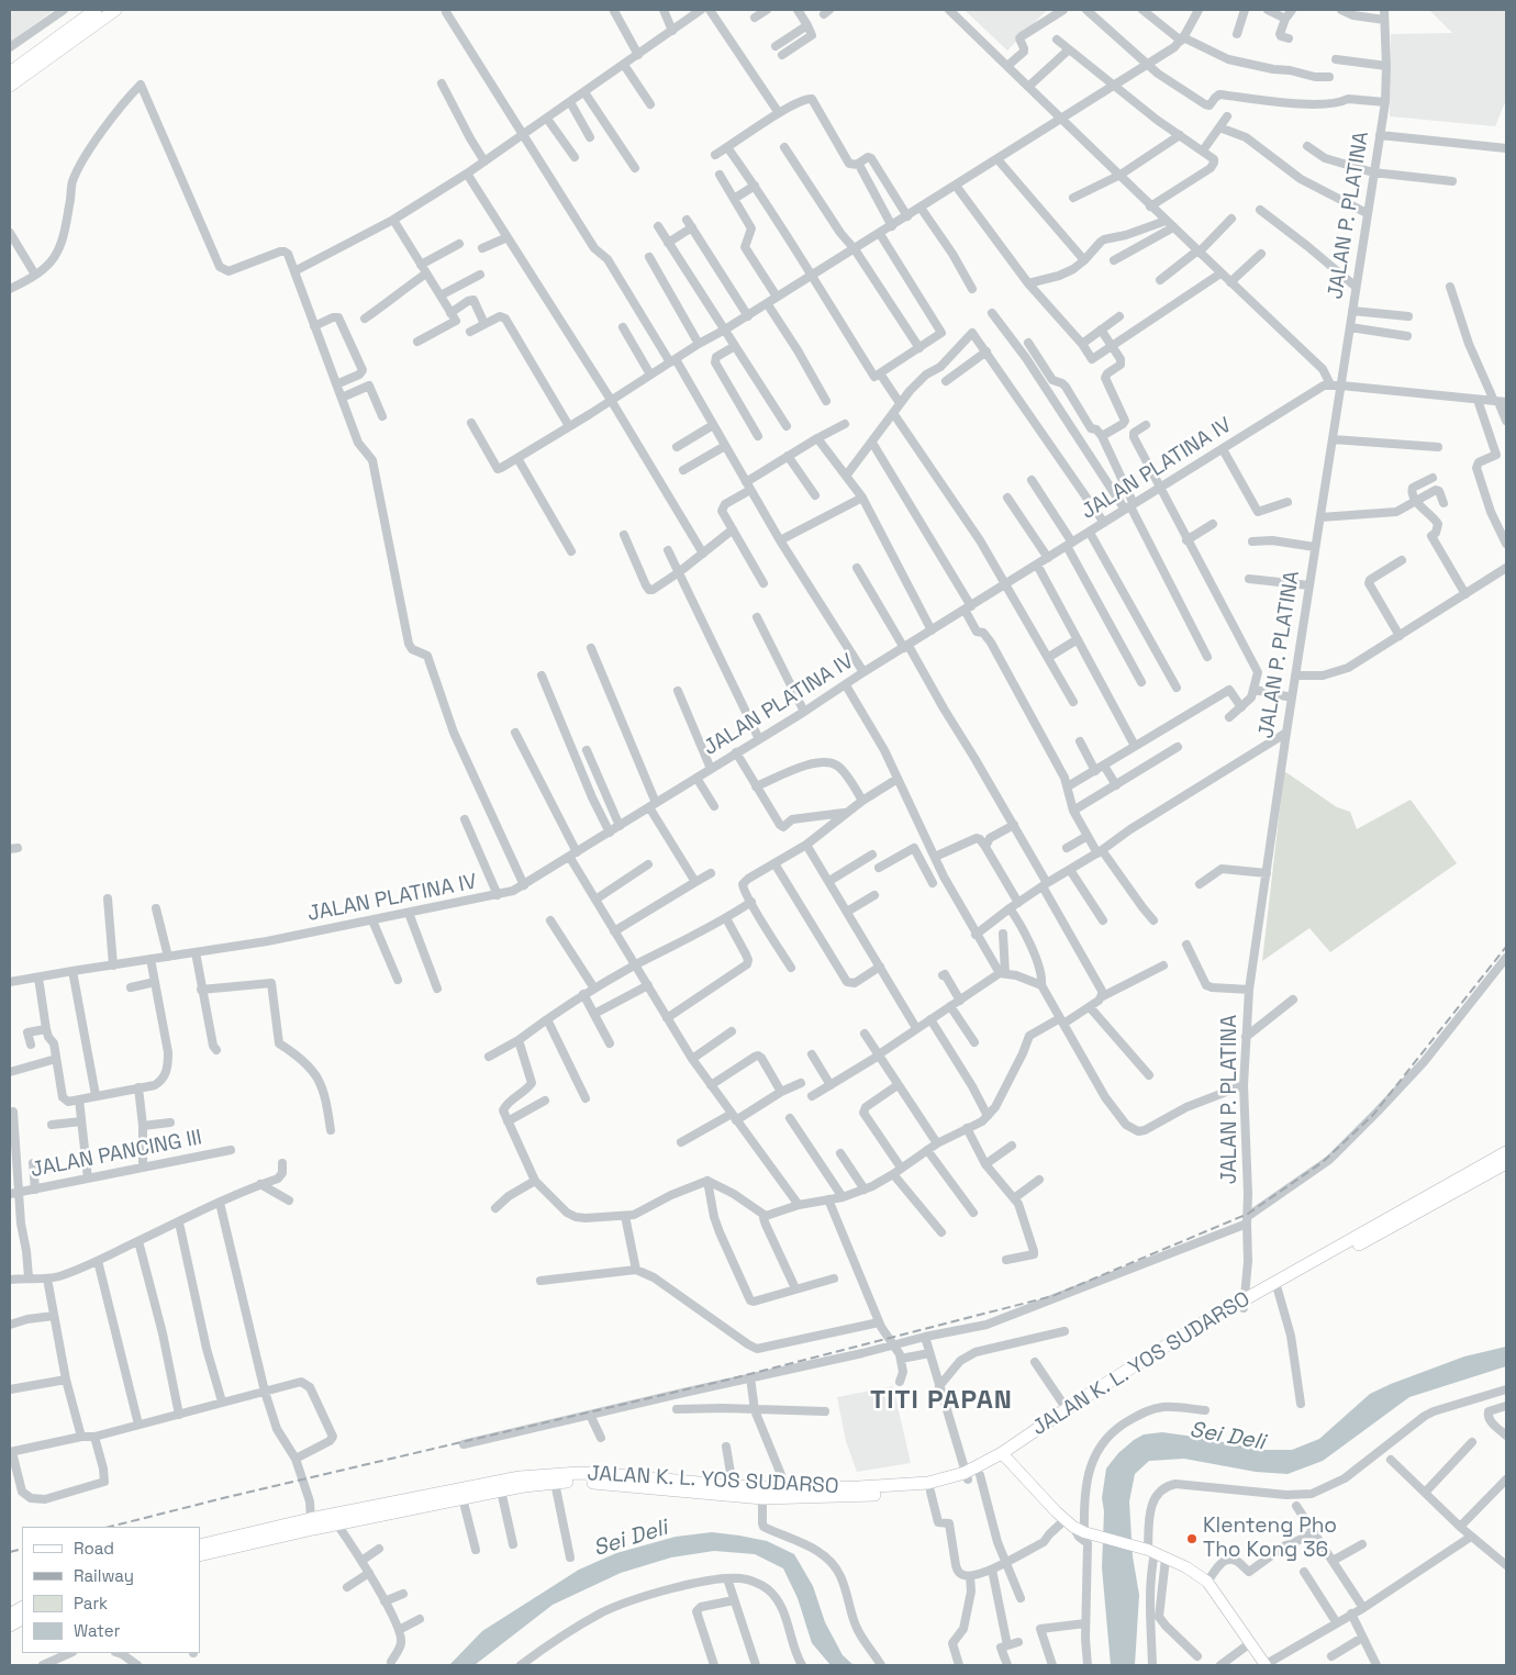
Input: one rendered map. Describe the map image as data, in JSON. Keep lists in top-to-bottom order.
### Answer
{
  "streets": {
    "highway": ["JALAN K. L. YOS SUDARSO"],
    "street": ["JALAN P. PLATINA", "JALAN PLATINA IV", "JALAN PANCING III"]
  },
  "crossings": [
    ["JALAN P. PLATINA", "JALAN K. L. YOS SUDARSO"]
  ],
  "districts": ["TITI PAPAN"],
  "water": ["Sei Deli"],
  "places": ["Klenteng Pho Tho Kong 36"],
  "legend": [
    "Road",
    "Railway",
    "Park",
    "Water"
  ]
}
